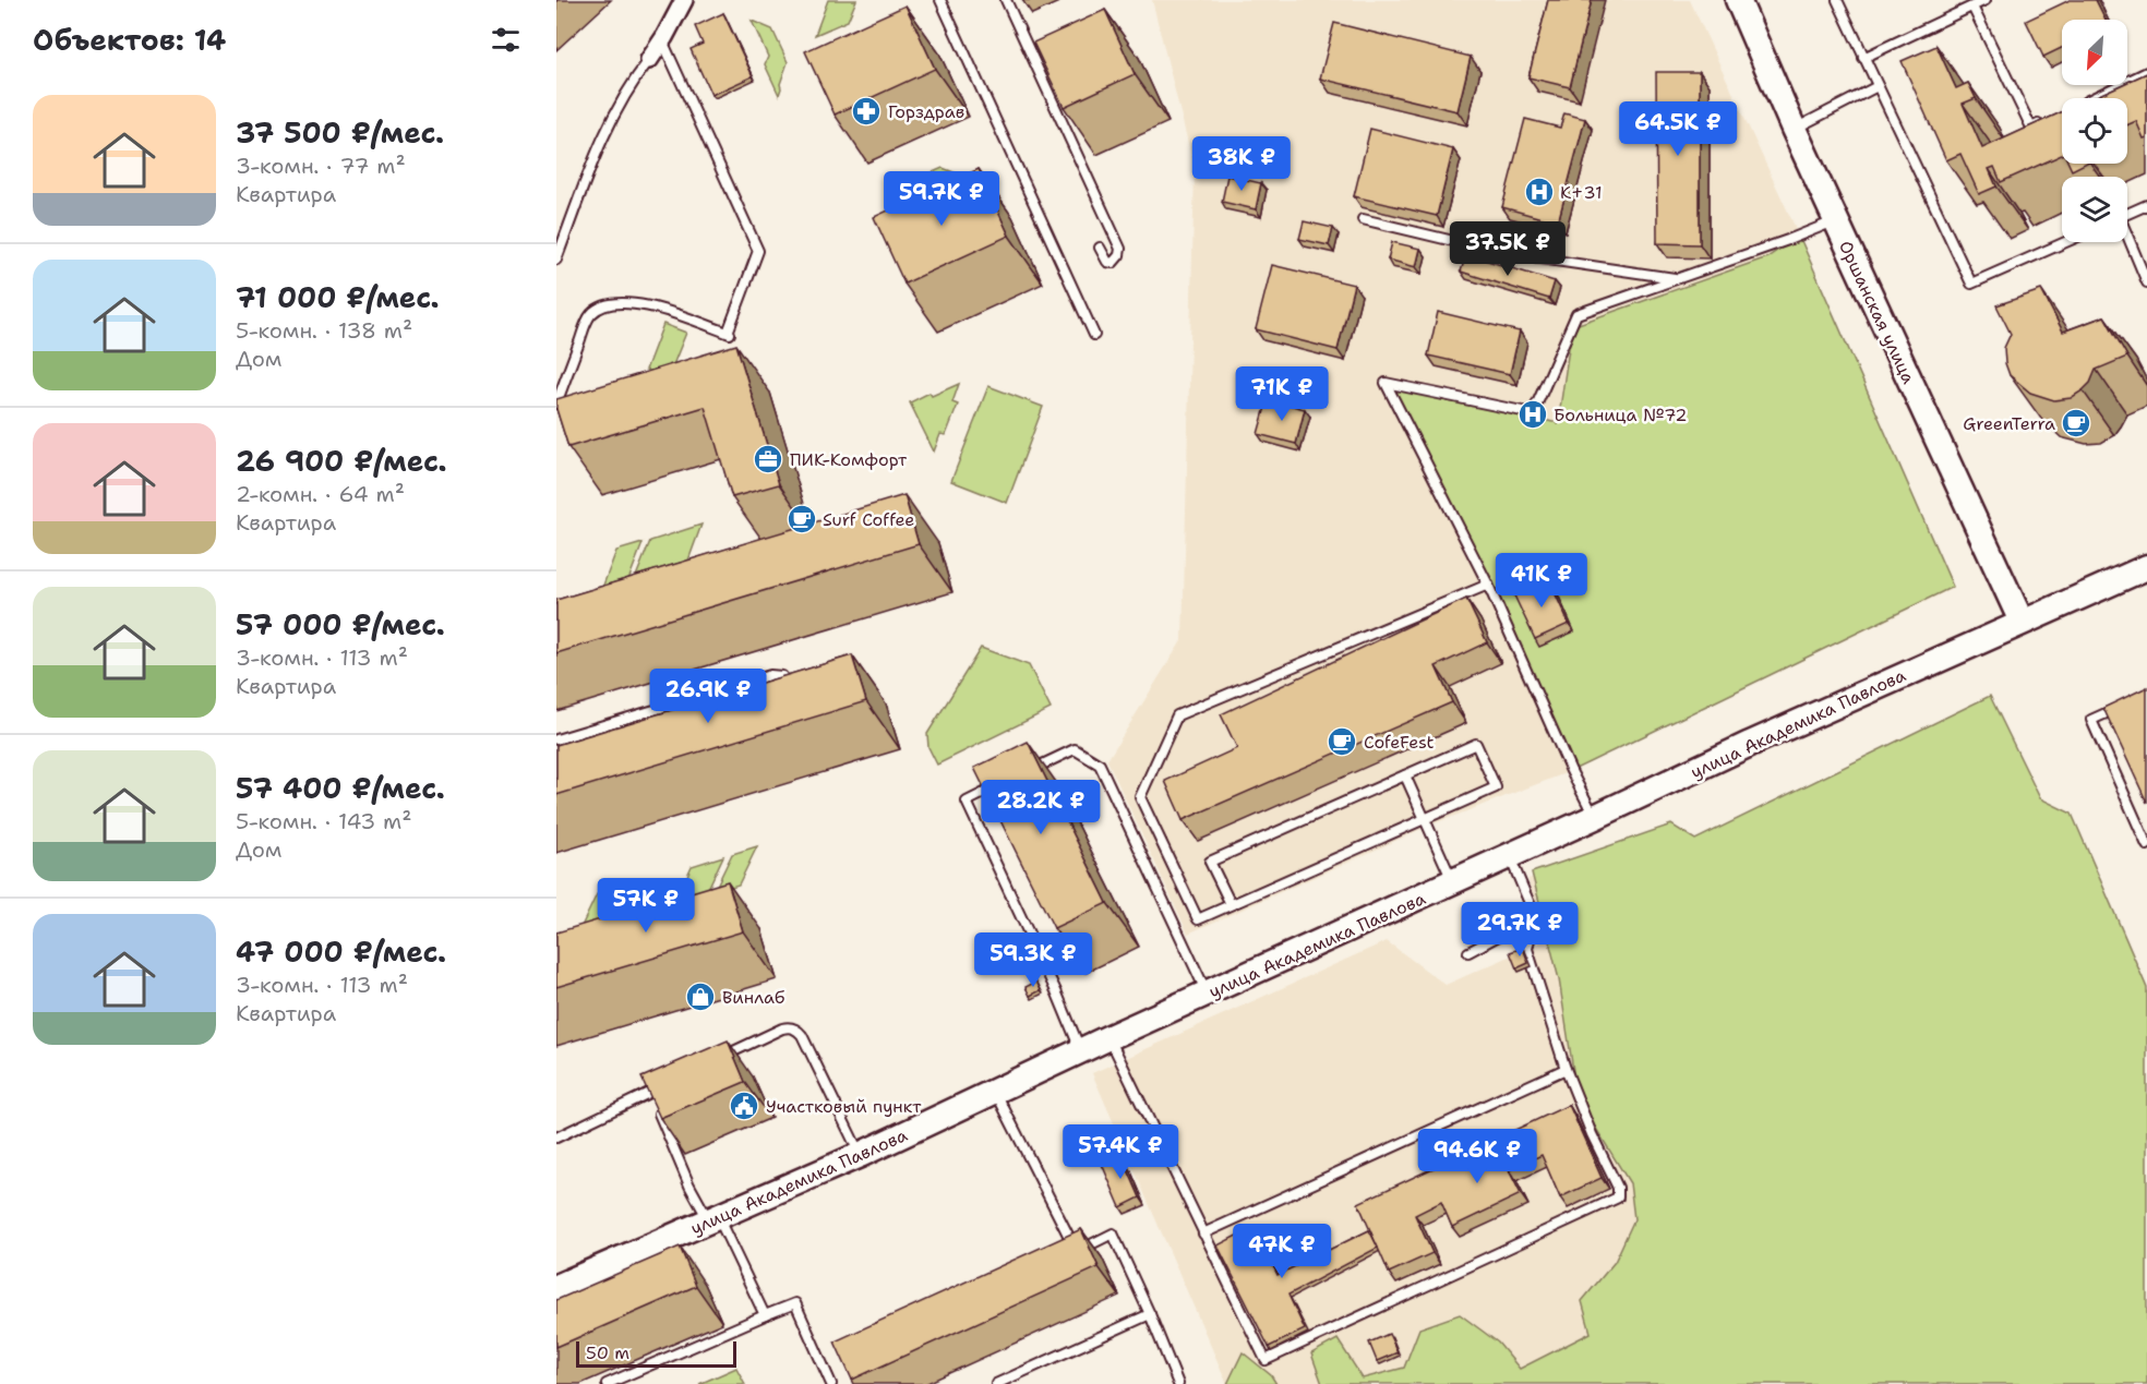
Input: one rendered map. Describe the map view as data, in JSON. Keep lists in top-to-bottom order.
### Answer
{
  "streets": {
    "street": ["Оршанская улица", "улица Академика Павлова"]
  },
  "crossings": [
    ["Оршанская улица", "улица Академика Павлова"]
  ],
  "places": {
    "pharmacy": ["Горздрав"],
    "hospital": ["К+31", "Больница №72"],
    "cafe": ["GreenTerra", "Surf Coffee", "CofeFest"],
    "office": ["ПИК-Комфорт"],
    "shop": ["Винлаб"],
    "public building": ["Участковый пункт"]
  },
  "scale_bar": "50 m",
  "north": "bottom left",
  "page": {
    "heading": "Объектов: 14",
    "list": [
      {
        "name": "37 500 ₽/мес.",
        "note": "3-комн. · 77 m² · Квартира"
      },
      {
        "name": "71 000 ₽/мес.",
        "note": "5-комн. · 138 m² · Дом"
      },
      {
        "name": "26 900 ₽/мес.",
        "note": "2-комн. · 64 m² · Квартира"
      },
      {
        "name": "57 000 ₽/мес.",
        "note": "3-комн. · 113 m² · Квартира"
      },
      {
        "name": "57 400 ₽/мес.",
        "note": "5-комн. · 143 m² · Дом"
      },
      {
        "name": "47 000 ₽/мес.",
        "note": "3-комн. · 113 m² · Квартира"
      }
    ],
    "price": [
      "64.5K ₽",
      "38K ₽",
      "59.7K ₽",
      "37.5K ₽",
      "71K ₽",
      "41K ₽",
      "26.9K ₽",
      "28.2K ₽",
      "57K ₽",
      "29.7K ₽",
      "59.3K ₽",
      "57.4K ₽",
      "94.6K ₽",
      "47K ₽"
    ],
    "scale": "50 m"
  }
}
